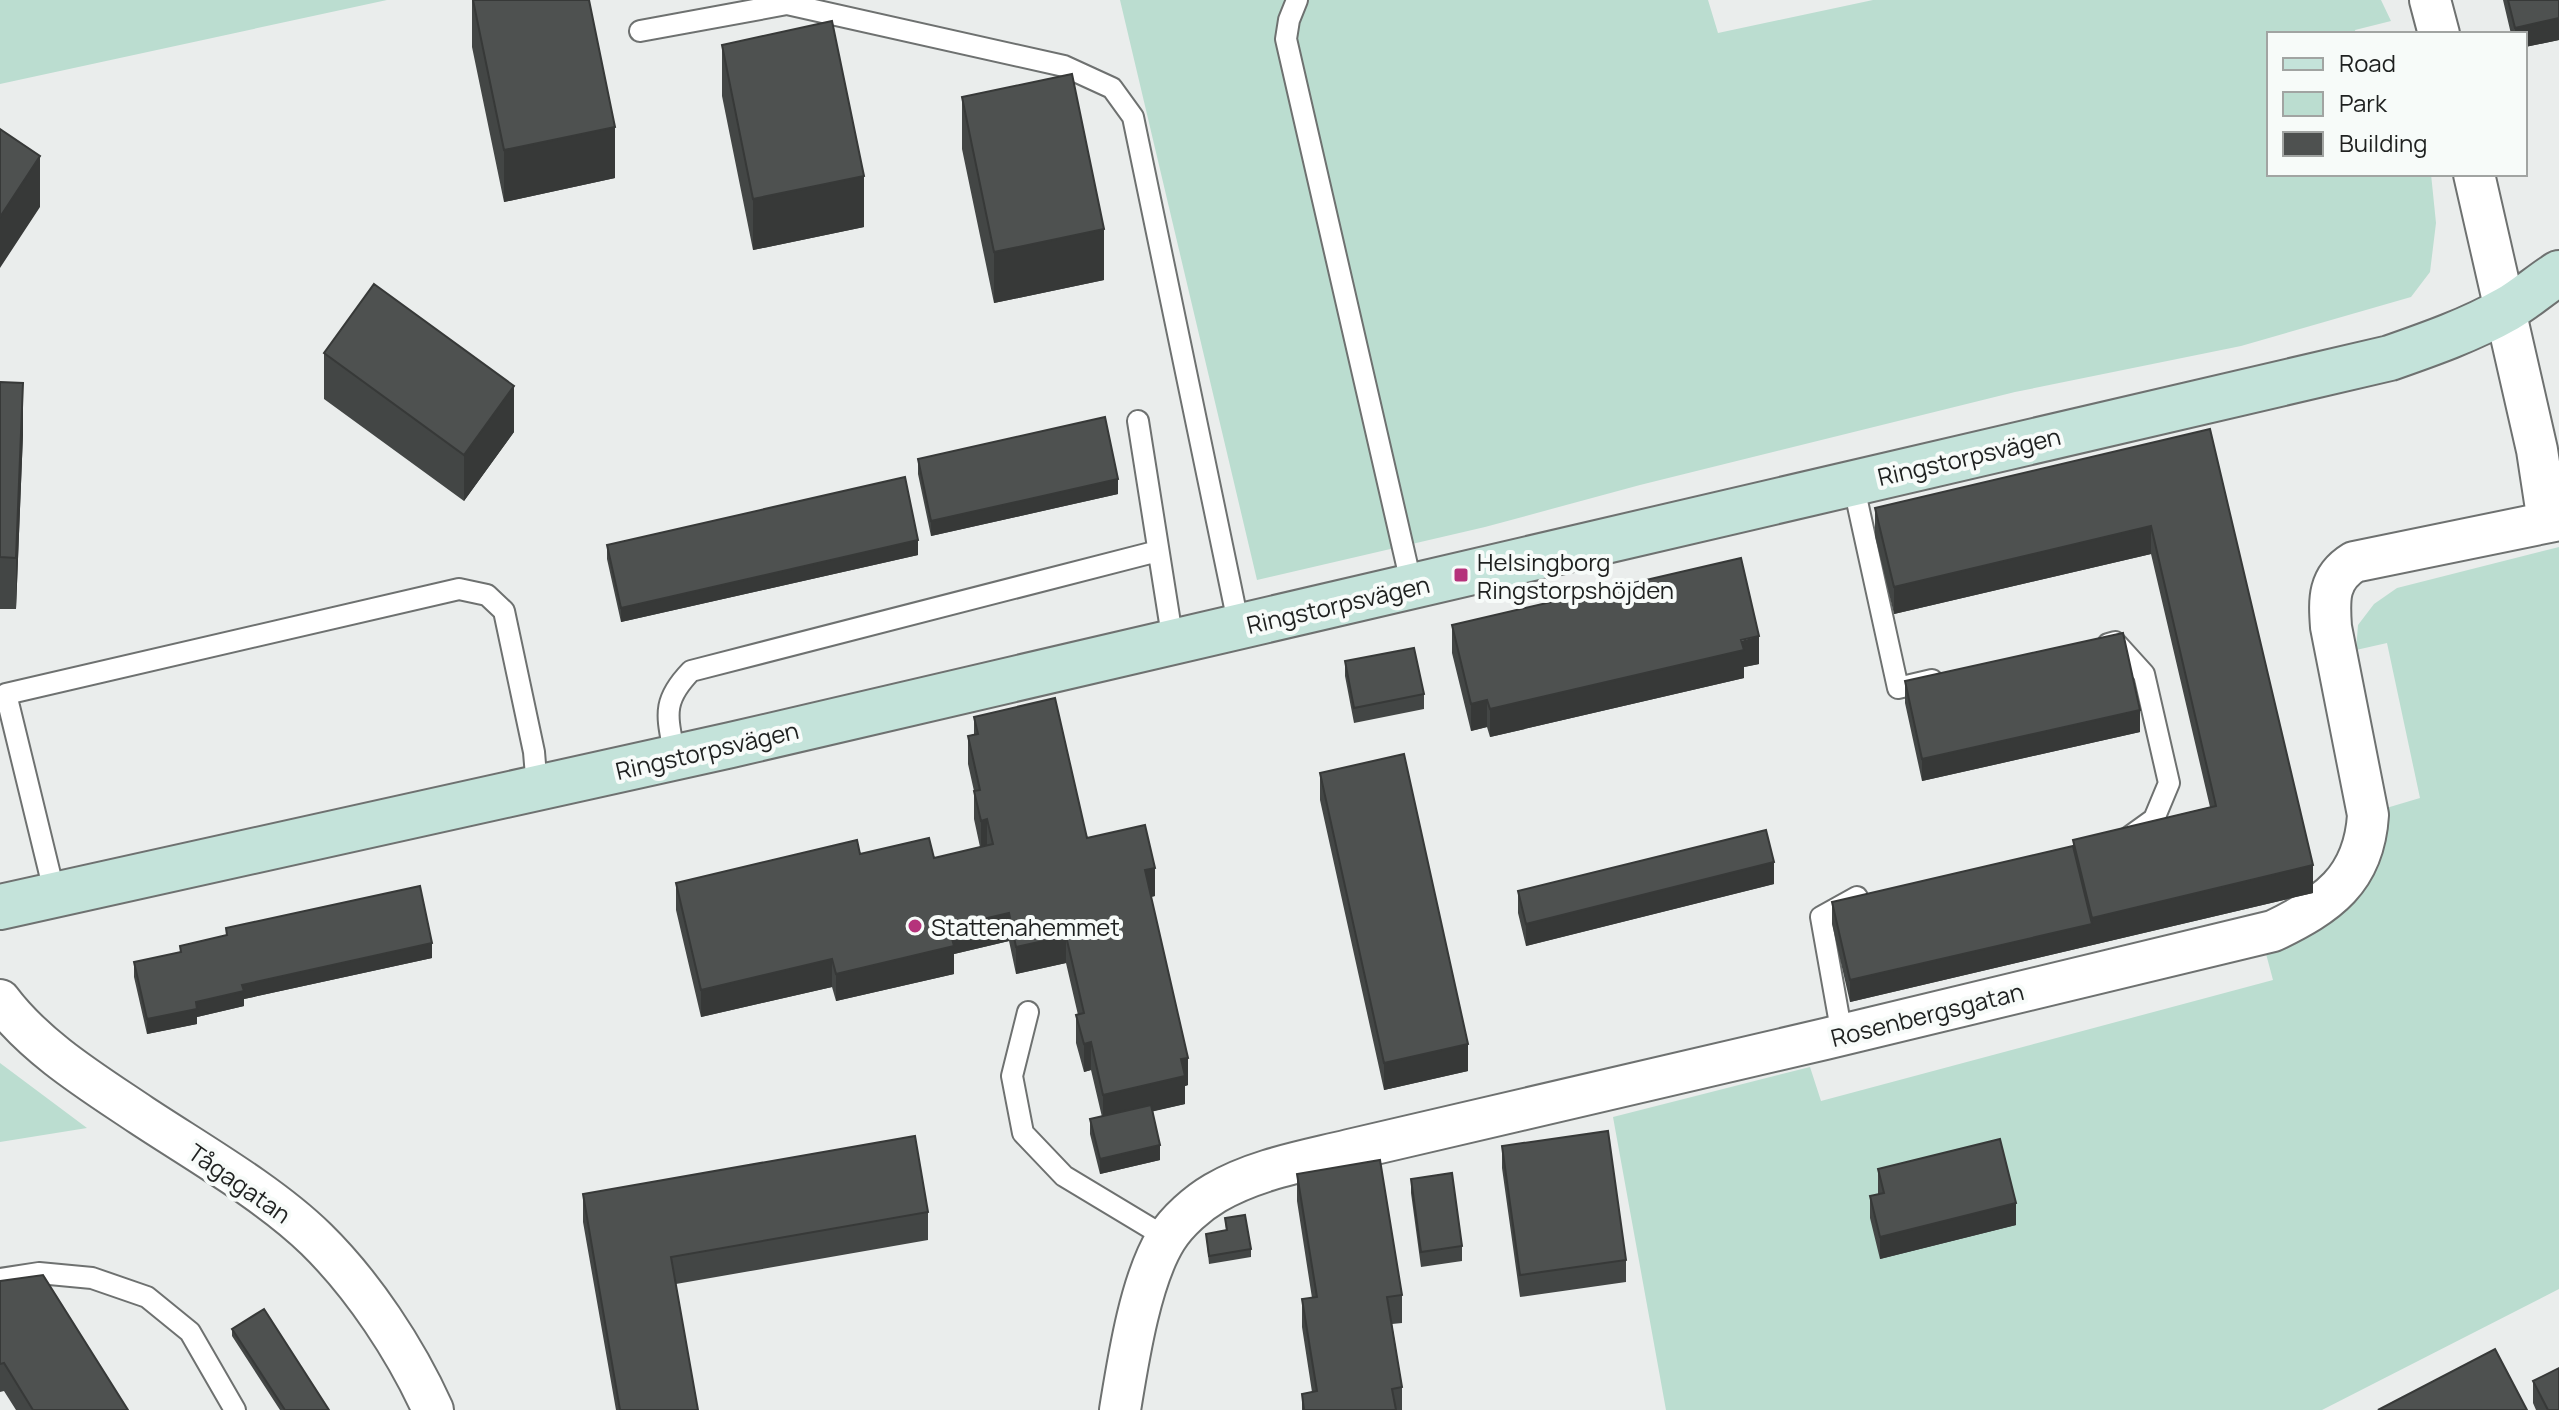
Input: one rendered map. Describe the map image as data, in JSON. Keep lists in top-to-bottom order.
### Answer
{
  "streets": {
    "street": ["Ringstorpsvägen", "Rosenbergsgatan", "Tågagatan"]
  },
  "crossings": [
    ["Ringstorpsvägen", "Rosenbergsgatan"]
  ],
  "places": {
    "transit": ["Helsingborg Ringstorpshöjden"],
    "other": ["Stattenahemmet"]
  },
  "legend": ["Road", "Park", "Building"]
}
